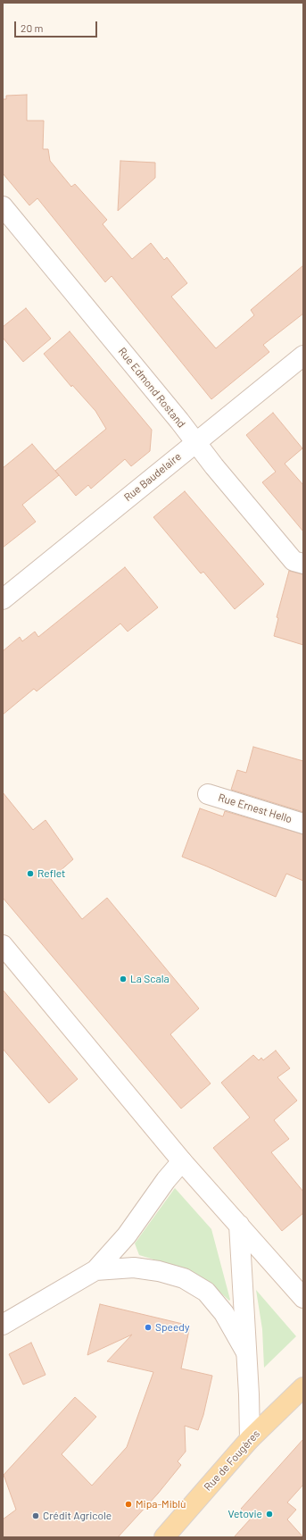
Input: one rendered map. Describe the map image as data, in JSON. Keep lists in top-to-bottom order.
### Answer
{
  "streets": {
    "main road": ["Rue de Fougères"],
    "street": ["Rue Edmond Rostand", "Rue Baudelaire", "Rue Ernest Hello"]
  },
  "crossings": [
    ["Rue Edmond Rostand", "Rue Baudelaire"]
  ],
  "places": [
    "Reflet",
    "La Scala",
    "Speedy",
    "Mipa-Miblù",
    "Vetovie",
    "Crédit Agricole"
  ],
  "scale_bar": "20 m"
}
